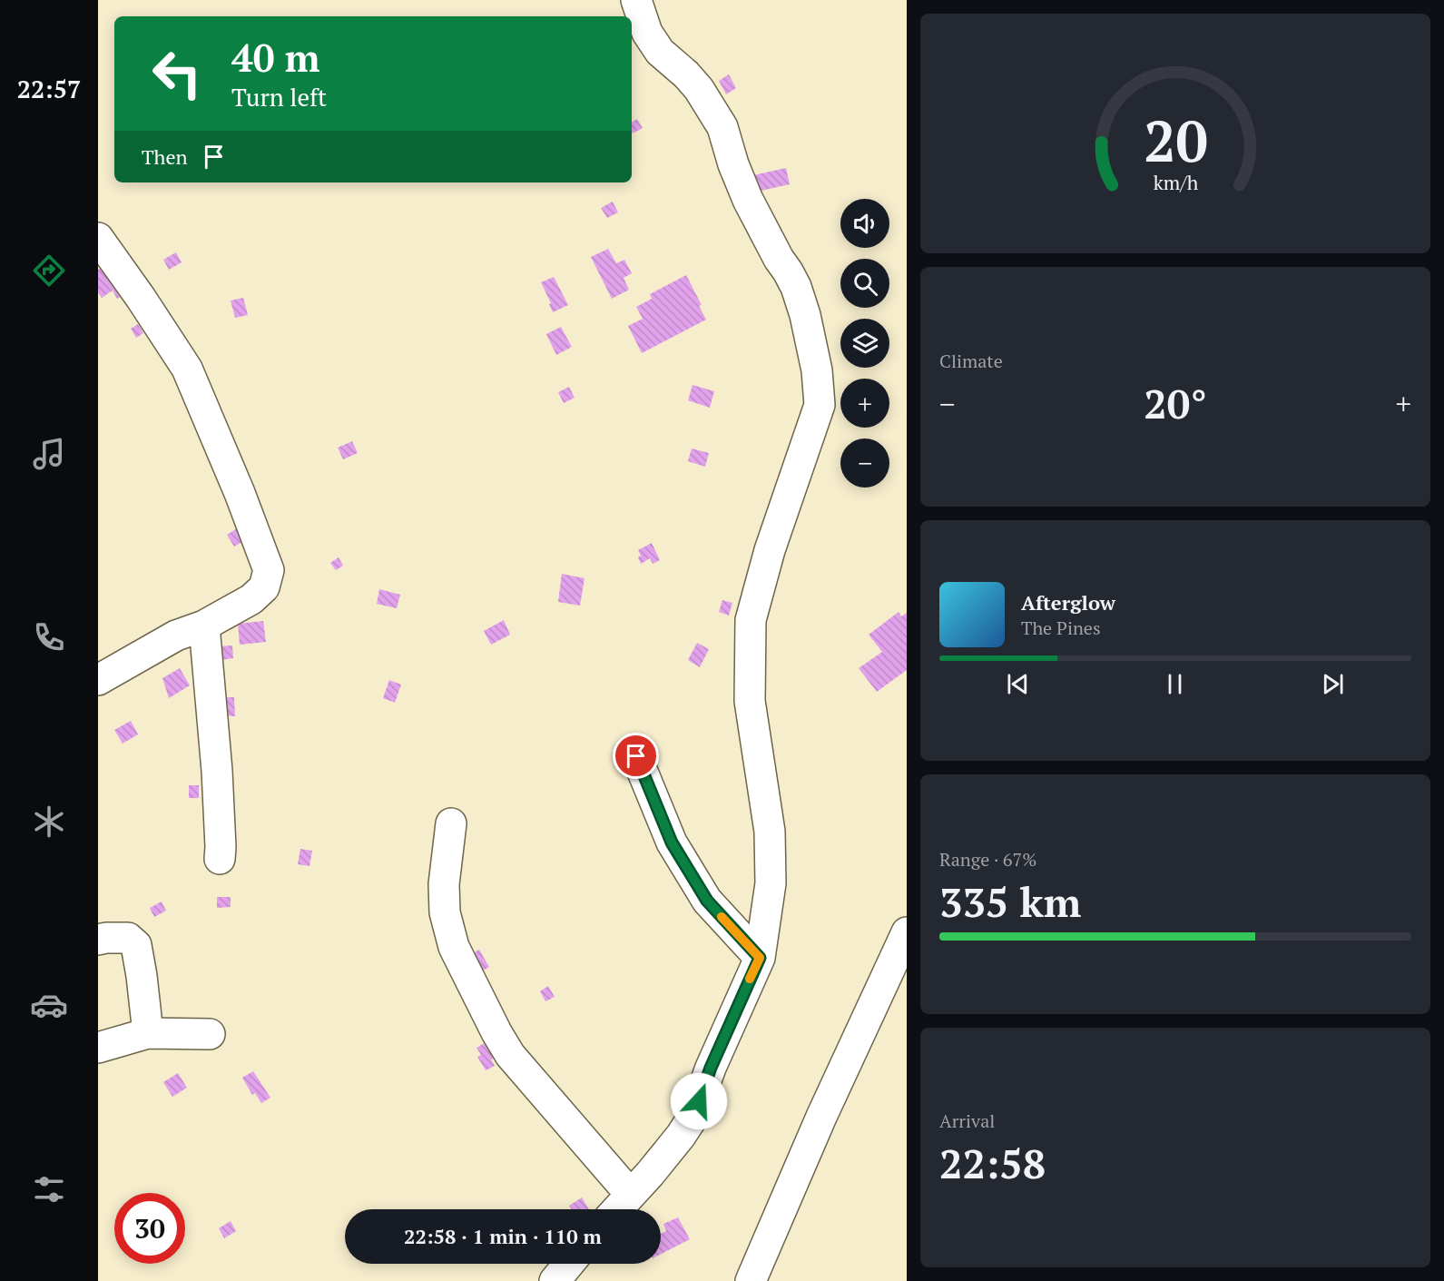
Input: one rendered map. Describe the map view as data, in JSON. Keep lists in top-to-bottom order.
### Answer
{
  "page": {
    "tabs": "22:57",
    "turn": ["40 m", "Turn left"],
    "then": "Then",
    "map_buttons": ["+", "−"],
    "tile": [
      "Climate",
      ["Range · 67%", "335 km"],
      ["Arrival", "22:58"]
    ],
    "heat": ["−", "20°", "+"],
    "song": ["Afterglow", "The Pines"],
    "limit": "30",
    "trip": "22:58 · 1 min · 110 m",
    "gauge": ["20", "km/h"]
  }
}
